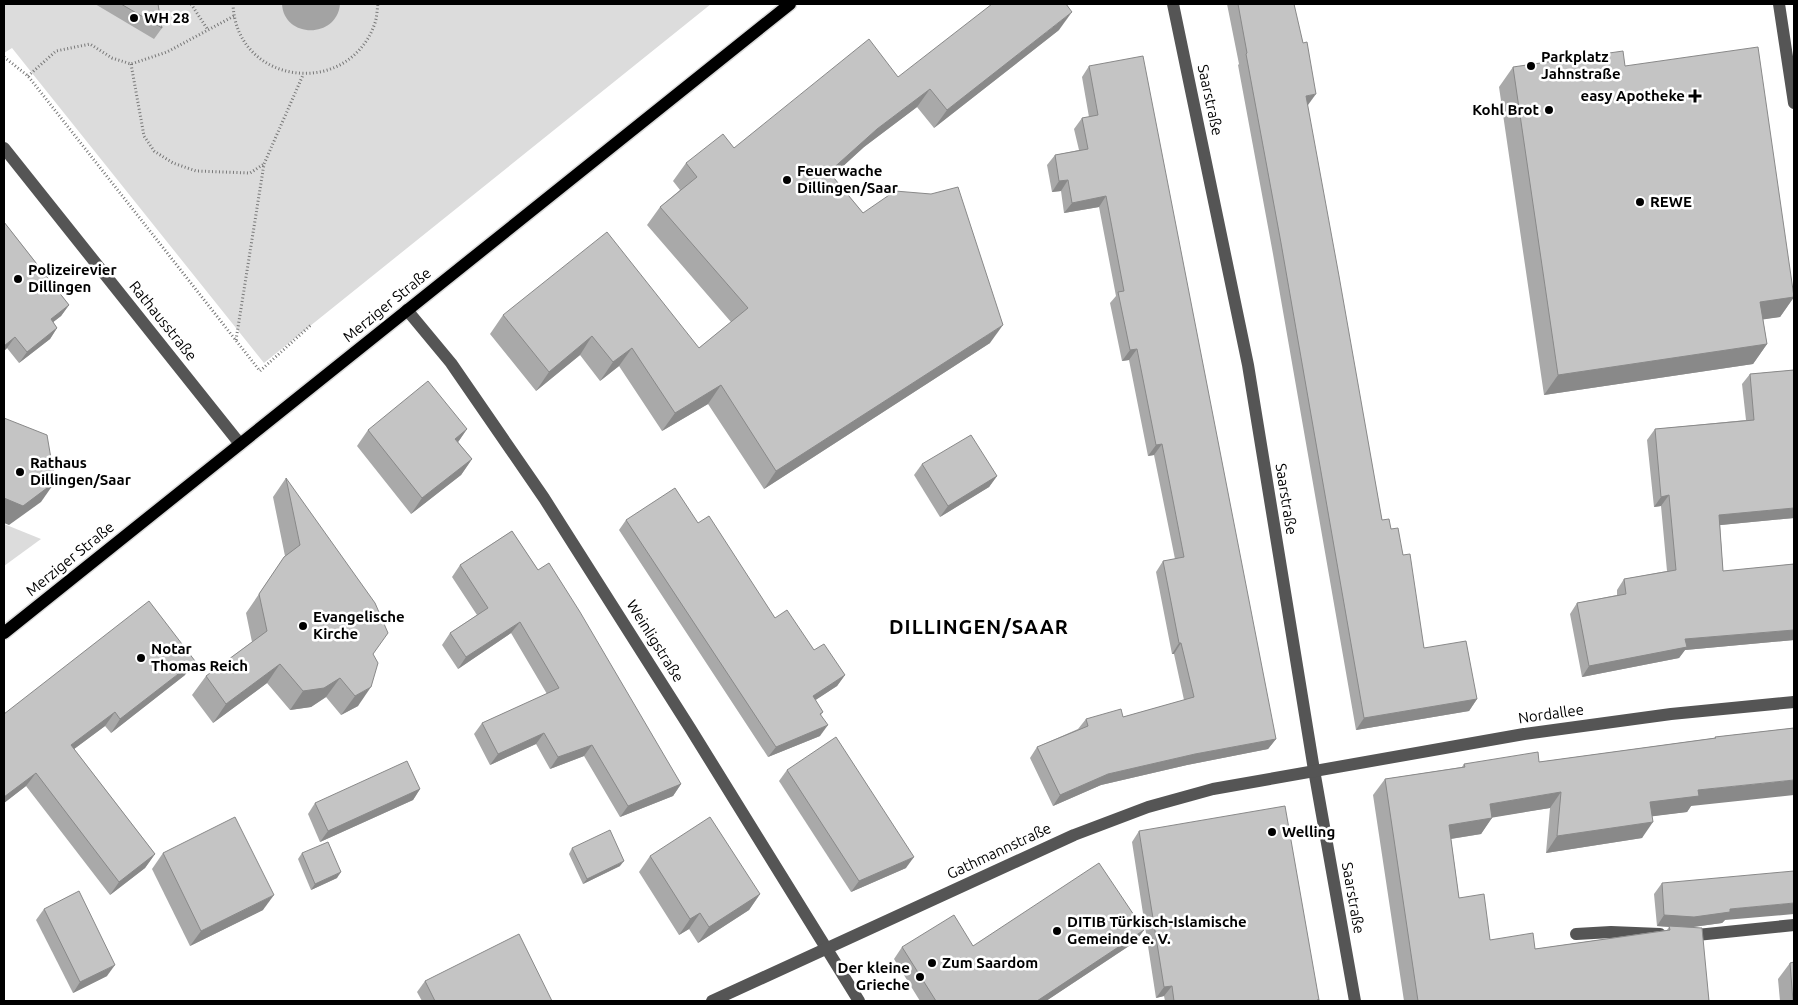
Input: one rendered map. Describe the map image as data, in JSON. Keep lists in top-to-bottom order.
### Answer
{
  "streets": {
    "main road": ["Merziger Straße"],
    "street": [
      "Saarstraße",
      "Rathausstraße",
      "Weinligstraße",
      "Nordallee",
      "Gathmannstraße"
    ]
  },
  "crossings": [
    ["Saarstraße", "Nordallee"],
    ["Saarstraße", "Gathmannstraße"],
    ["Merziger Straße", "Rathausstraße"],
    ["Merziger Straße", "Weinligstraße"],
    ["Weinligstraße", "Gathmannstraße"],
    ["Nordallee", "Gathmannstraße"]
  ],
  "districts": ["DILLINGEN/SAAR"],
  "places": {
    "other": [
      "WH 28",
      "Parkplatz Jahnstraße",
      "Kohl Brot",
      "Feuerwache Dillingen/Saar",
      "REWE",
      "Polizeirevier Dillingen",
      "Rathaus Dillingen/Saar",
      "Evangelische Kirche",
      "Notar Thomas Reich",
      "Welling",
      "DITIB Türkisch-Islamische Gemeinde e. V.",
      "Zum Saardom",
      "Der kleine Grieche"
    ],
    "health": ["easy Apotheke"]
  }
}
